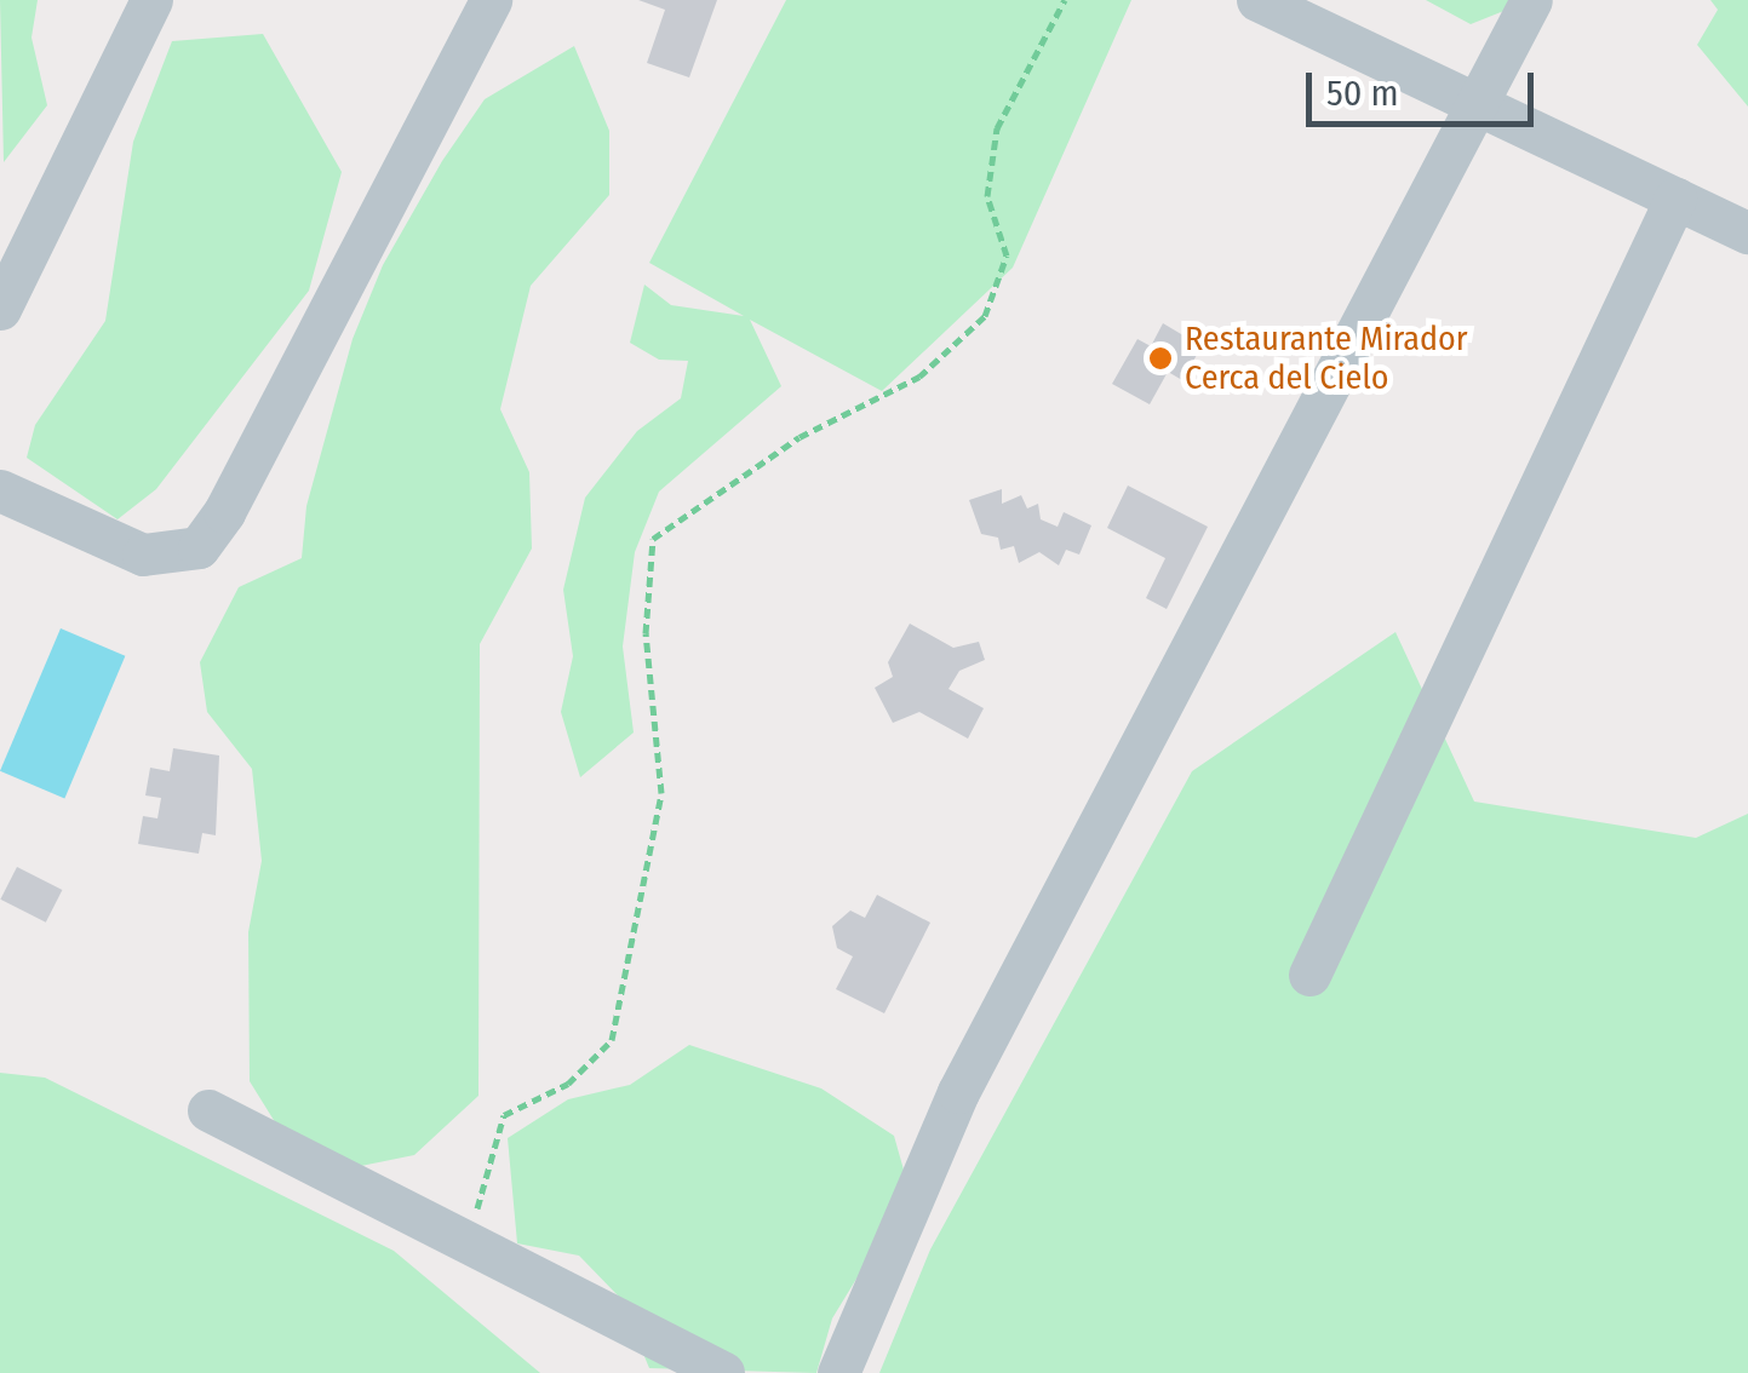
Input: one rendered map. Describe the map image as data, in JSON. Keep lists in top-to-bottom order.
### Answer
{
  "places": ["Restaurante Mirador Cerca del Cielo"],
  "scale_bar": "50 m"
}
